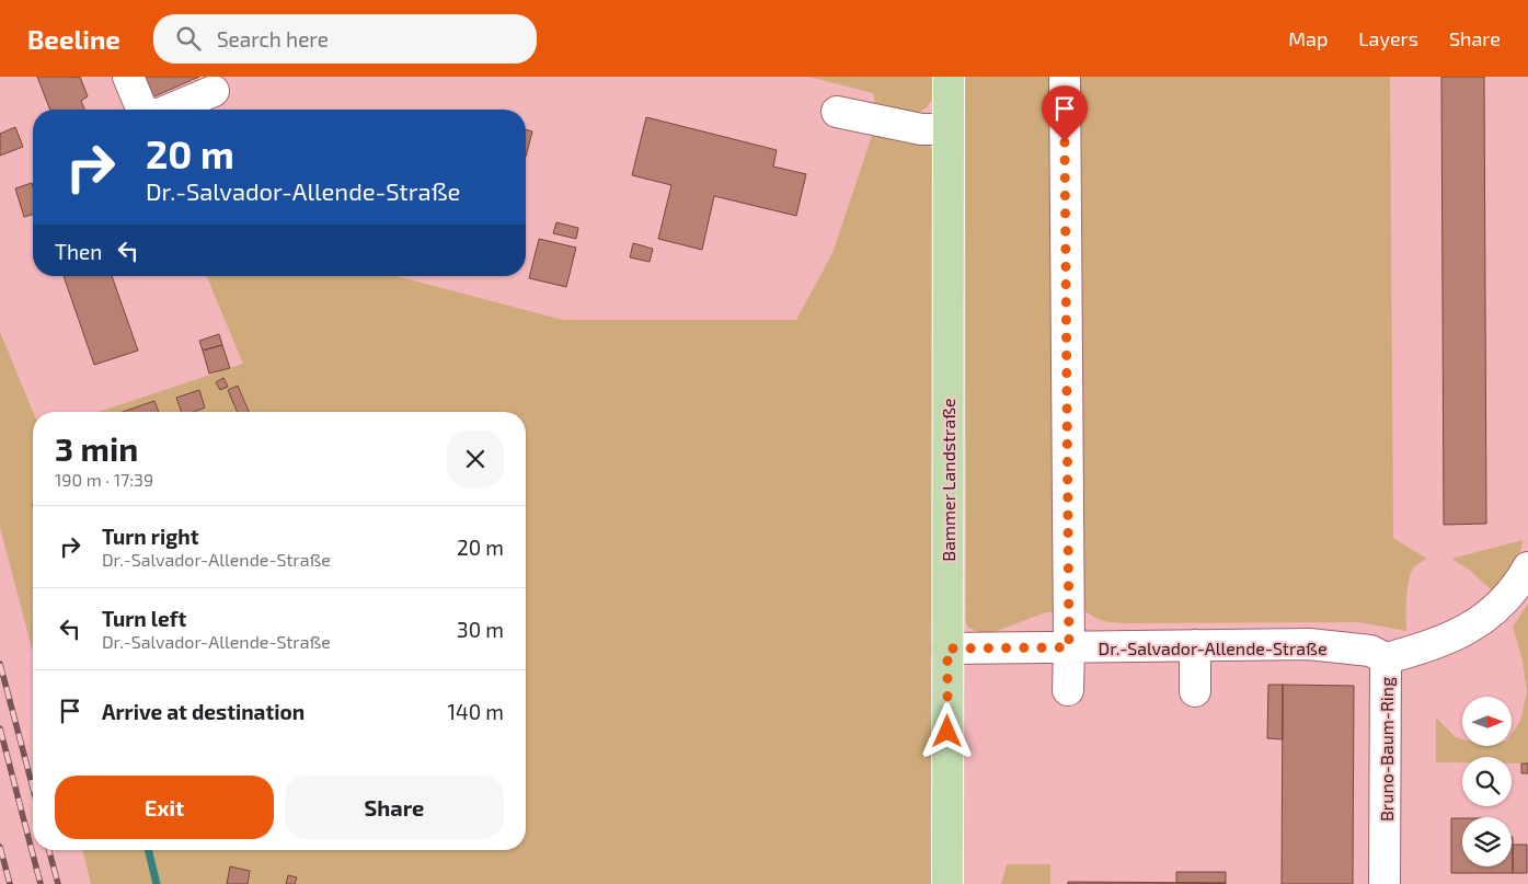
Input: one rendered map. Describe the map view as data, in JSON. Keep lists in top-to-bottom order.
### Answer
{
  "streets": {
    "main road": ["Bammer Landstraße"],
    "street": ["Dr.-Salvador-Allende-Straße", "Bruno-Baum-Ring"]
  },
  "crossings": [
    ["Bammer Landstraße", "Dr.-Salvador-Allende-Straße"],
    ["Dr.-Salvador-Allende-Straße", "Bruno-Baum-Ring"]
  ],
  "north": "right",
  "page": {
    "header": "Beeline",
    "search": "Search here",
    "nav": ["Map", "Layers", "Share"],
    "turn": ["20 m", "Dr.-Salvador-Allende-Straße"],
    "then": "Then",
    "heading": ["3 min", "190 m · 17:39"],
    "list": [
      {
        "name": "Turn right",
        "note": "Dr.-Salvador-Allende-Straße",
        "value": "20 m"
      },
      {
        "name": "Turn left",
        "note": "Dr.-Salvador-Allende-Straße",
        "value": "30 m"
      },
      {
        "name": "Arrive at destination",
        "value": "140 m"
      }
    ],
    "buttons": ["Exit", "Share"]
  }
}
